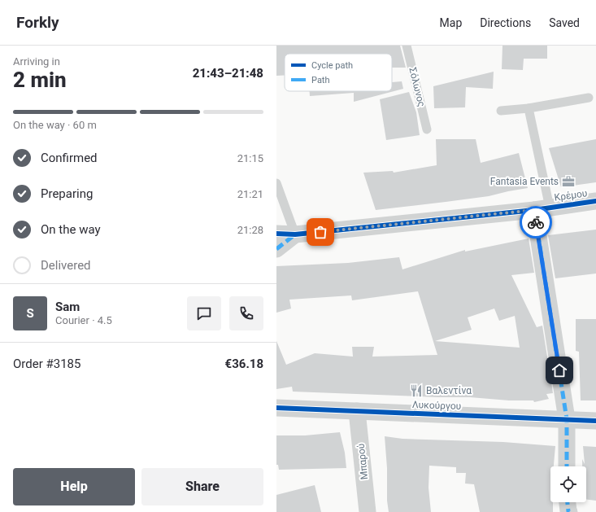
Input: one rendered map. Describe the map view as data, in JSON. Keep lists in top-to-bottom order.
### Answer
{
  "streets": {
    "street": ["Κρέμου", "Λυκούργου", "Μπαρού"],
    "lane": ["Σόλωνος"]
  },
  "crossings": [
    ["Λυκούργου", "Μπαρού"]
  ],
  "places": {
    "office": ["Fantasia Events"],
    "restaurant": ["Βαλεντίνα"]
  },
  "legend": ["Cycle path", "Path"],
  "page": {
    "header": "Forkly",
    "nav": ["Map", "Directions", "Saved"],
    "heading": ["2 min", "Arriving in", "21:43–21:48"],
    "panel": [
      "Sam",
      "Courier · 4.5",
      "Order #3185",
      "€36.18"
    ],
    "bar": "On the way · 60 m",
    "list": [
      ["Confirmed", "21:15"],
      ["Preparing", "21:21"],
      ["On the way", "21:28"],
      "Delivered"
    ],
    "round": "S",
    "buttons": ["Help", "Share"]
  }
}
